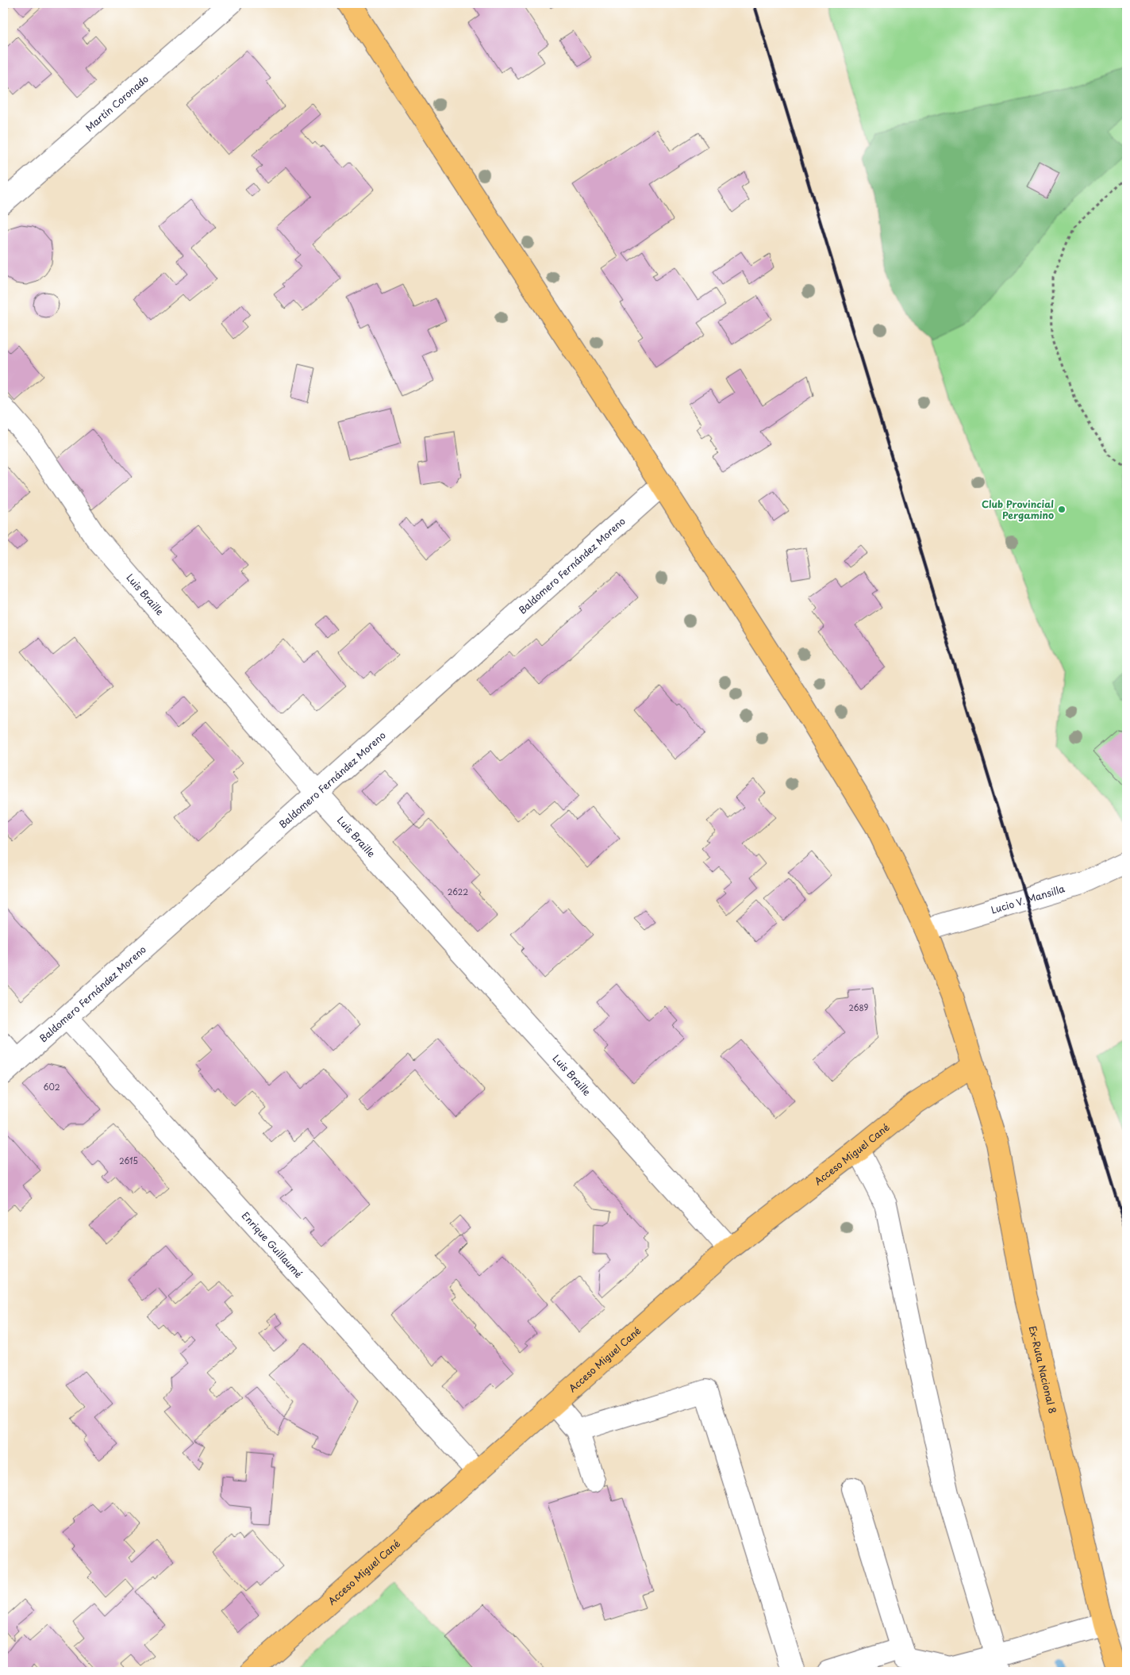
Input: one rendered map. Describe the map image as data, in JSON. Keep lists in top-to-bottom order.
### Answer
{
  "streets": {
    "main road": ["Acceso Miguel Cané", "Ex-Ruta Nacional 8"],
    "street": [
      "Martín Coronado",
      "Baldomero Fernández Moreno",
      "Luis Braille",
      "Lucio V. Mansilla",
      "Enrique Guillaumé"
    ]
  },
  "crossings": [
    ["Baldomero Fernández Moreno", "Luis Braille"],
    ["Baldomero Fernández Moreno", "Enrique Guillaumé"],
    ["Baldomero Fernández Moreno", "Ex-Ruta Nacional 8"],
    ["Luis Braille", "Acceso Miguel Cané"],
    ["Lucio V. Mansilla", "Ex-Ruta Nacional 8"],
    ["Acceso Miguel Cané", "Enrique Guillaumé"],
    ["Acceso Miguel Cané", "Ex-Ruta Nacional 8"]
  ],
  "places": ["Club Provincial Pergamino"],
  "house_numbers": [
    "2622",
    "2689",
    "602",
    "2615"
  ]
}
